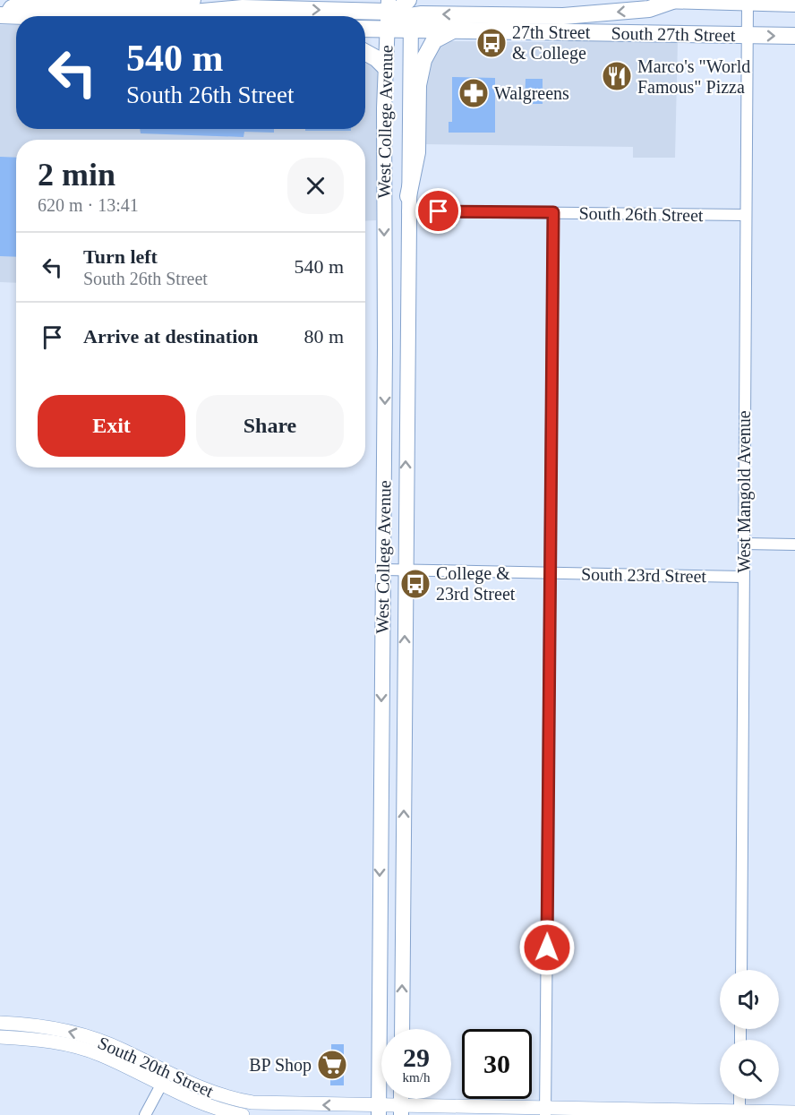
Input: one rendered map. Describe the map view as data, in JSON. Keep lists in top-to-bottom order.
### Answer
{
  "streets": {
    "main road": ["South 27th Street", "West College Avenue"],
    "street": [
      "South 26th Street",
      "West Mangold Avenue",
      "South 23rd Street",
      "South 20th Street"
    ]
  },
  "crossings": [
    ["South 27th Street", "West College Avenue"],
    ["South 27th Street", "West Mangold Avenue"],
    ["West College Avenue", "South 26th Street"],
    ["West College Avenue", "South 23rd Street"],
    ["West College Avenue", "South 20th Street"],
    ["South 26th Street", "West Mangold Avenue"],
    ["West Mangold Avenue", "South 23rd Street"]
  ],
  "places": {
    "bus stop": ["27th Street & College", "College & 23rd Street"],
    "restaurant": ["Marco's \"World Famous\" Pizza"],
    "pharmacy": ["Walgreens"],
    "supermarket": ["BP Shop"]
  },
  "page": {
    "turn": ["540 m", "South 26th Street"],
    "heading": ["2 min", "620 m · 13:41"],
    "list": [
      {
        "name": "Turn left",
        "note": "South 26th Street",
        "value": "540 m"
      },
      {
        "name": "Arrive at destination",
        "value": "80 m"
      }
    ],
    "buttons": ["Exit", "Share"],
    "speed": "29 km/h",
    "limit": "30"
  }
}
